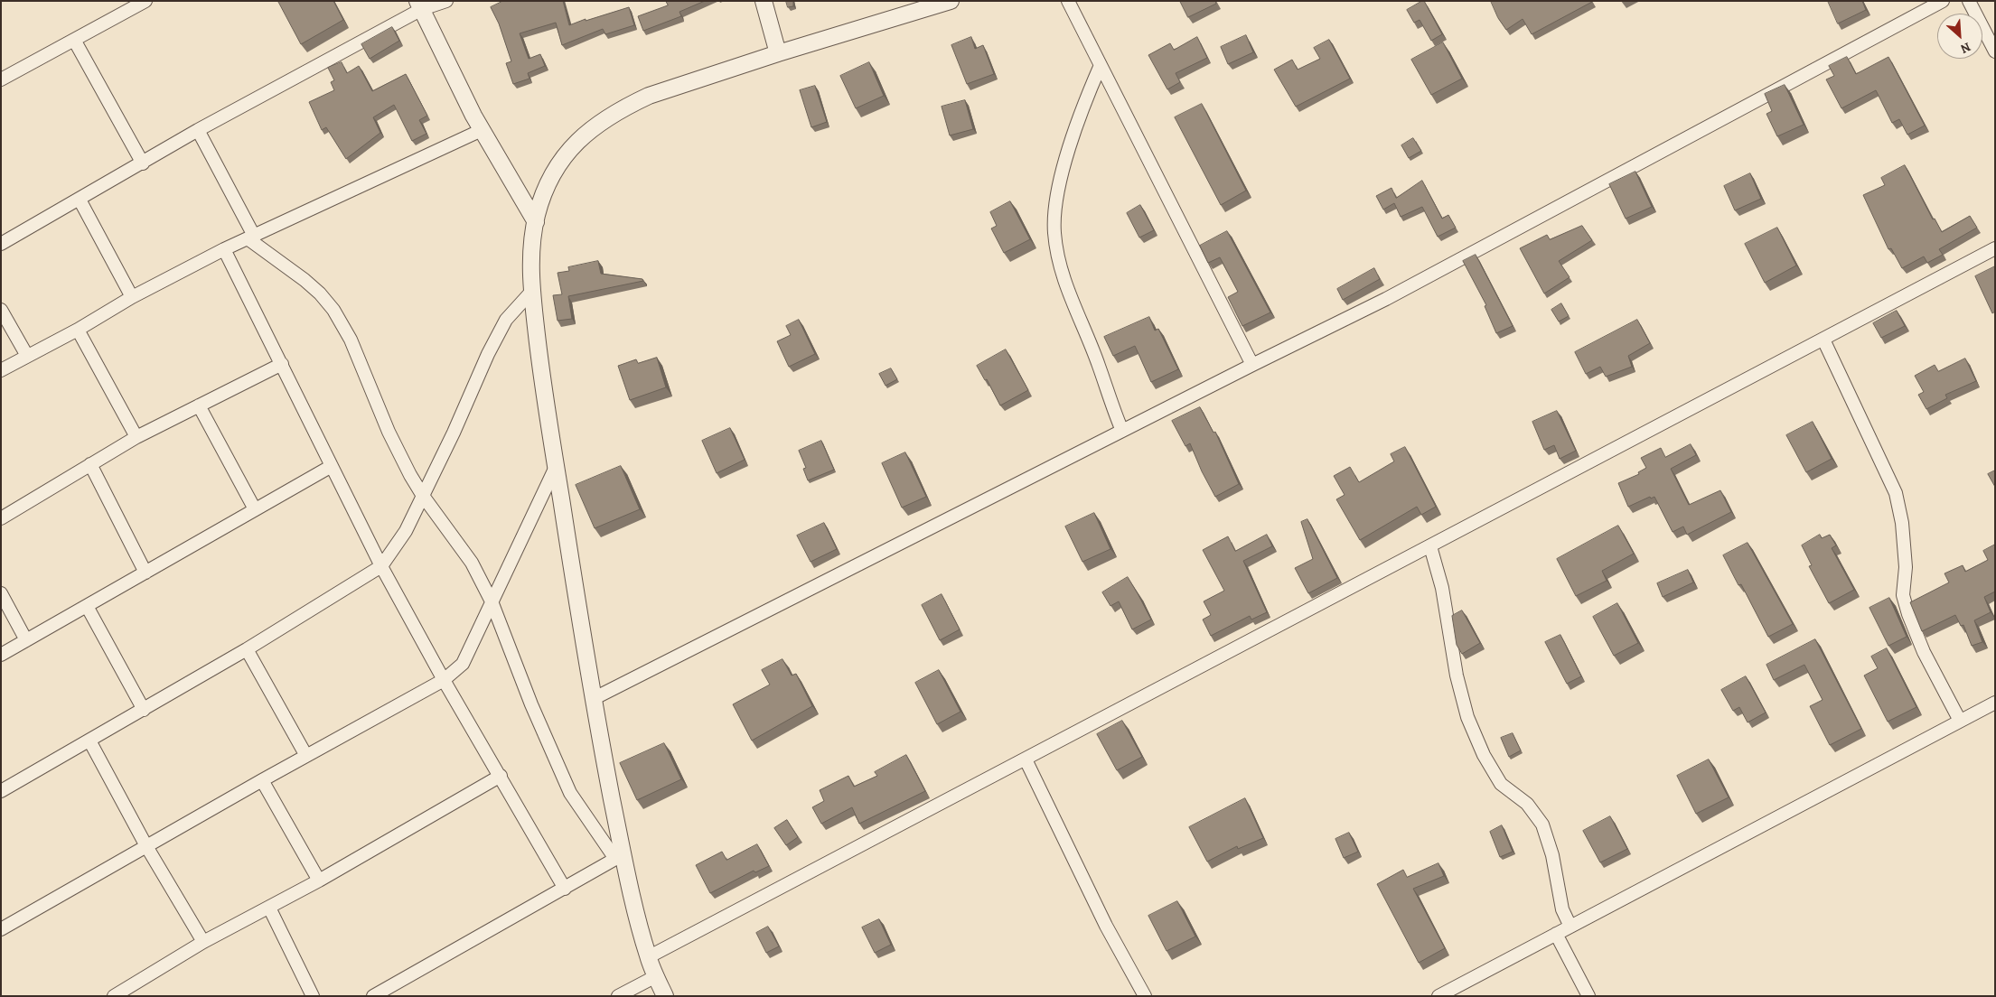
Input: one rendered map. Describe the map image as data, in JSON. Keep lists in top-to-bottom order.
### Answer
{
  "north": "bottom right"
}
